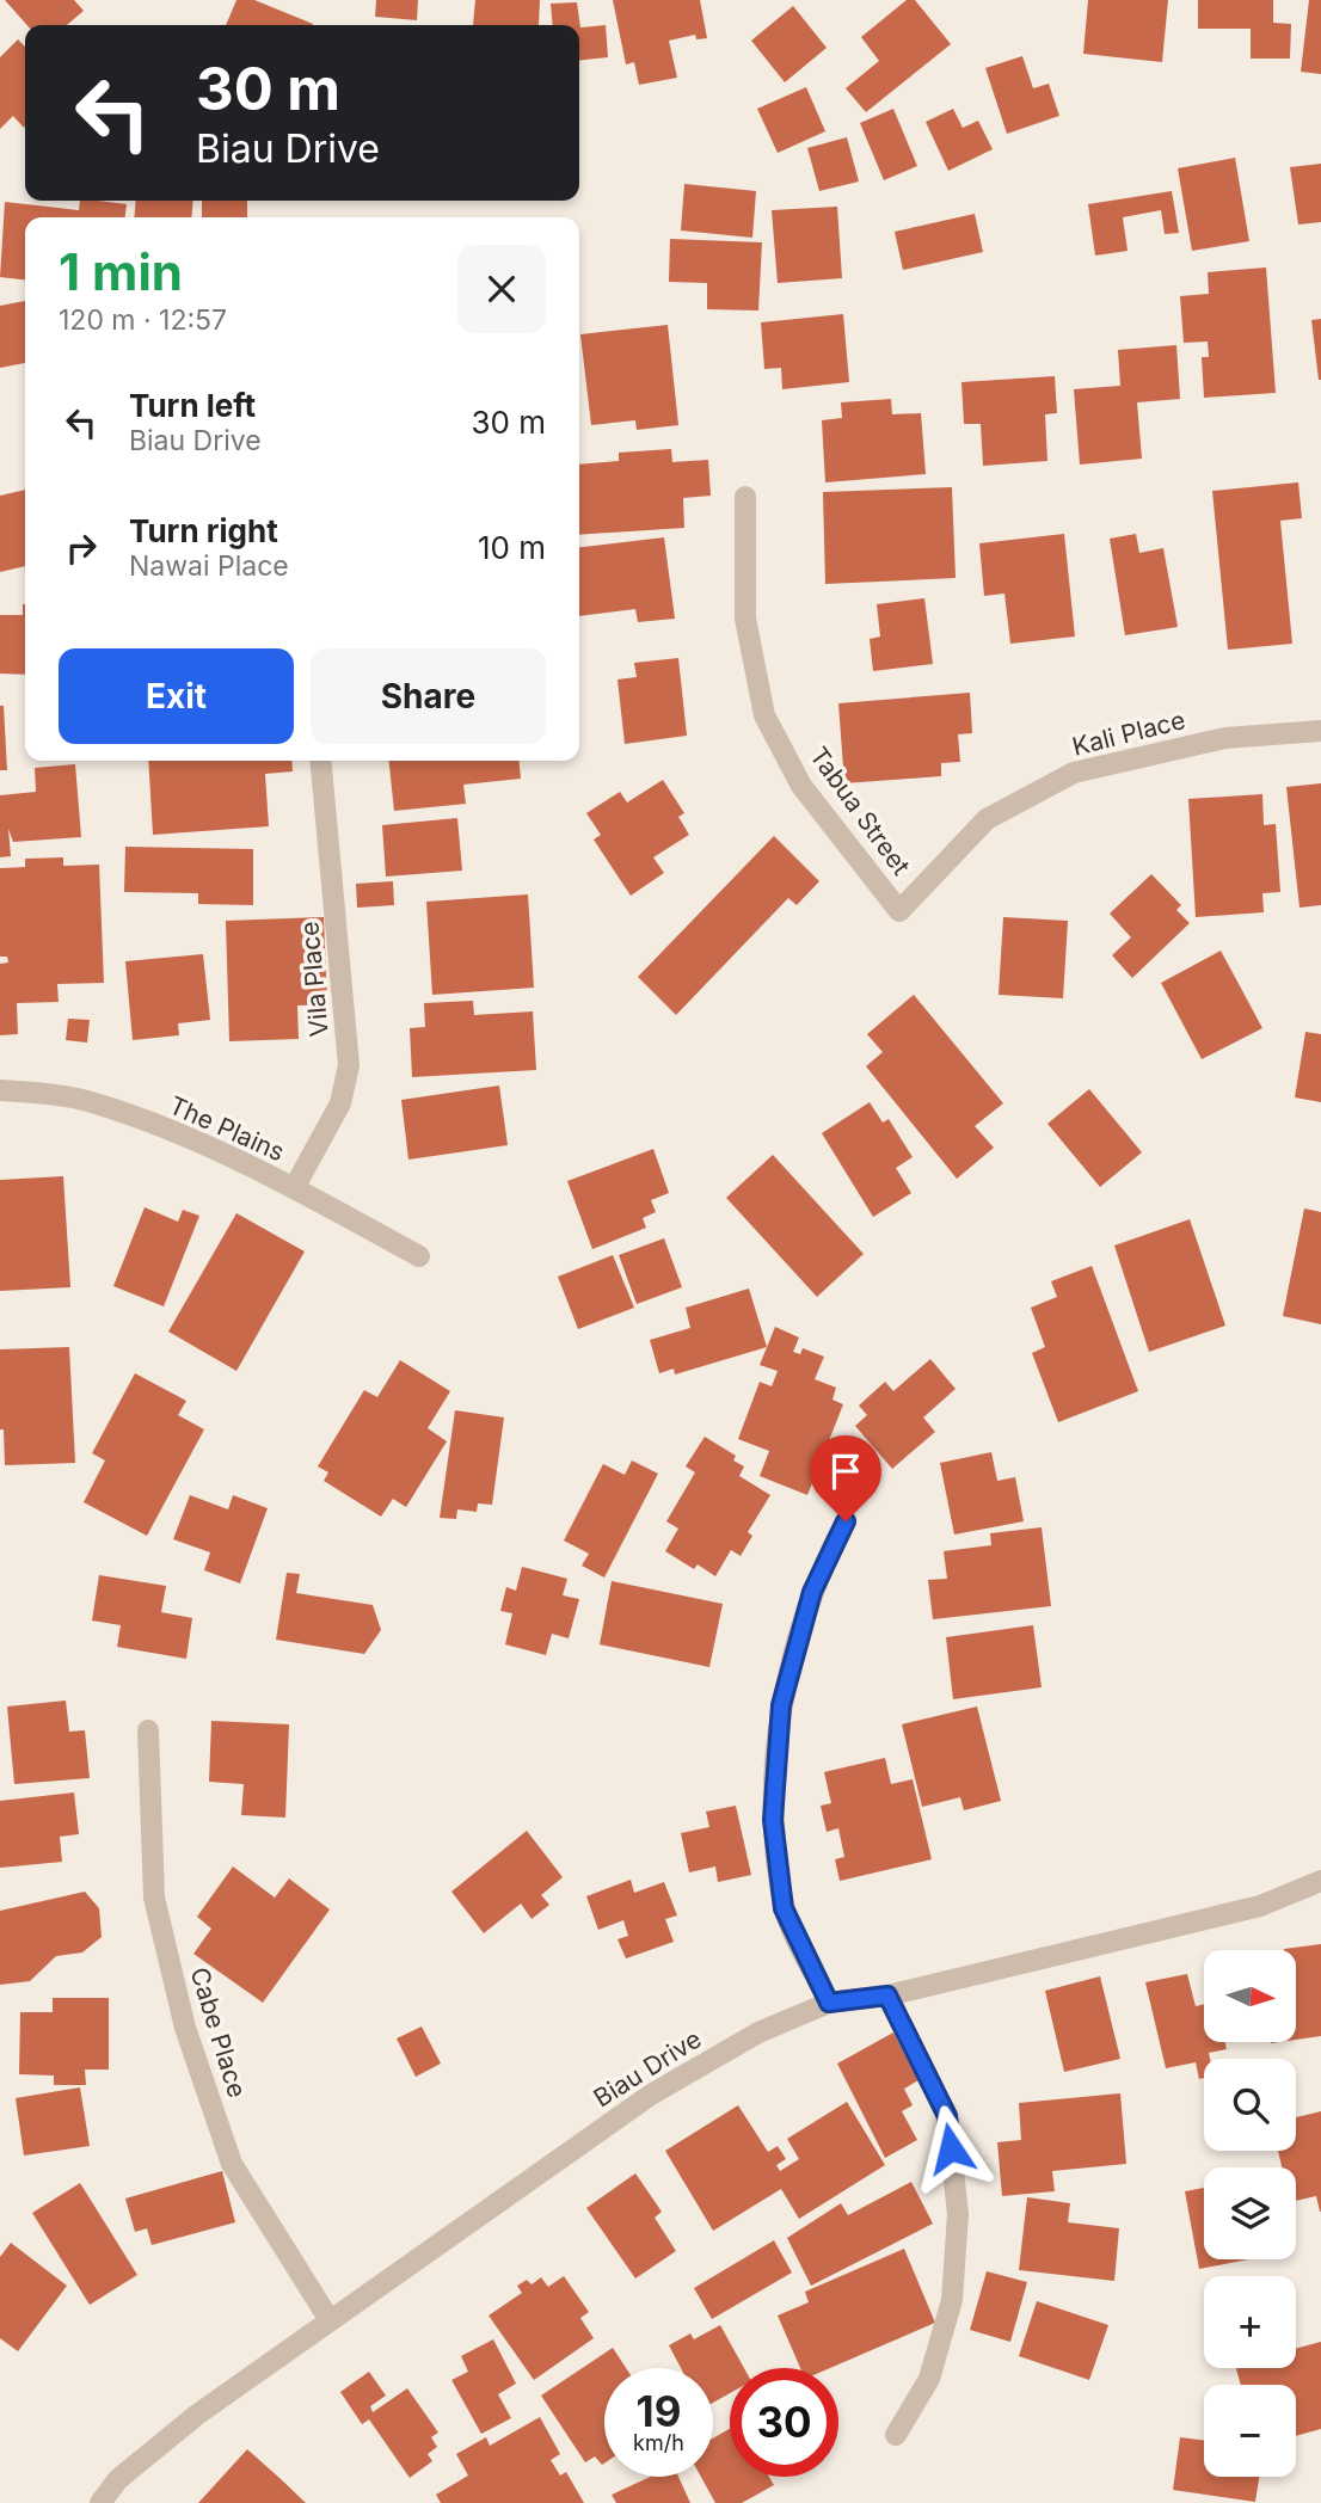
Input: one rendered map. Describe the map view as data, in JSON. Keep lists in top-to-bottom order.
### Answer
{
  "streets": {
    "street": [
      "Kali Place",
      "Tabua Street",
      "Vila Place",
      "The Plains",
      "Cabe Place",
      "Biau Drive"
    ]
  },
  "crossings": [
    ["Kali Place", "Tabua Street"],
    ["Vila Place", "The Plains"],
    ["Cabe Place", "Biau Drive"]
  ],
  "north": "right",
  "page": {
    "turn": ["30 m", "Biau Drive"],
    "heading": ["1 min", "120 m · 12:57"],
    "list": [
      {
        "name": "Turn left",
        "note": "Biau Drive",
        "value": "30 m"
      },
      {
        "name": "Turn right",
        "note": "Nawai Place",
        "value": "10 m"
      }
    ],
    "buttons": ["Exit", "Share"],
    "map_buttons": ["+", "−"],
    "speed": "19 km/h",
    "limit": "30"
  }
}
